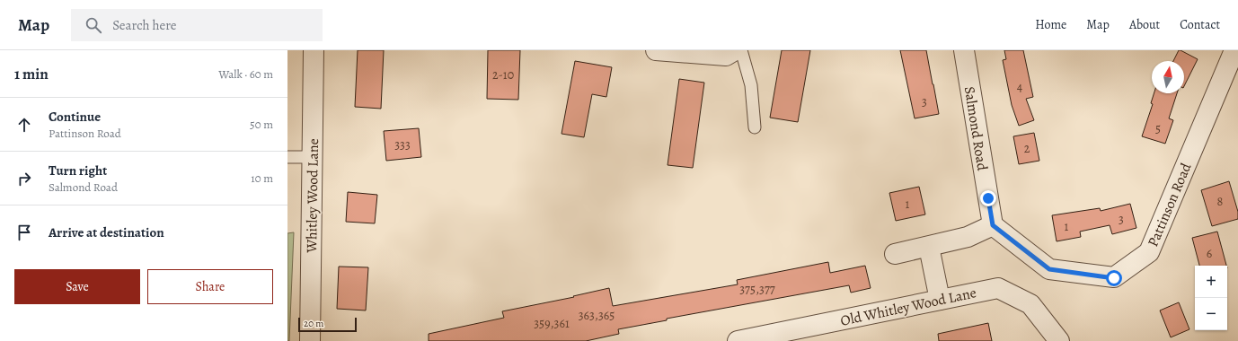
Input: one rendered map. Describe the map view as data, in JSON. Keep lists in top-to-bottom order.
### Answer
{
  "streets": {
    "street": [
      "Salmond Road",
      "Whitley Wood Lane",
      "Pattinson Road",
      "Old Whitley Wood Lane"
    ]
  },
  "crossings": [
    ["Salmond Road", "Pattinson Road"]
  ],
  "house_numbers": [
    "2-10",
    "4",
    "3",
    "5",
    "333",
    "2",
    "8",
    "1",
    "3",
    "1",
    "6",
    "375,377",
    "363,365",
    "359,361"
  ],
  "scale_bar": "20 m",
  "north": "top",
  "page": {
    "header": "Map",
    "search": "Search here",
    "nav": [
      "Home",
      "Map",
      "About",
      "Contact"
    ],
    "heading": ["1 min", "Walk · 60 m"],
    "list": [
      ["Continue", "Pattinson Road", "50 m"],
      ["Turn right", "Salmond Road", "10 m"],
      "Arrive at destination"
    ],
    "buttons": ["Save", "Share"],
    "map_buttons": ["+", "−"],
    "scale": "20 m"
  }
}
